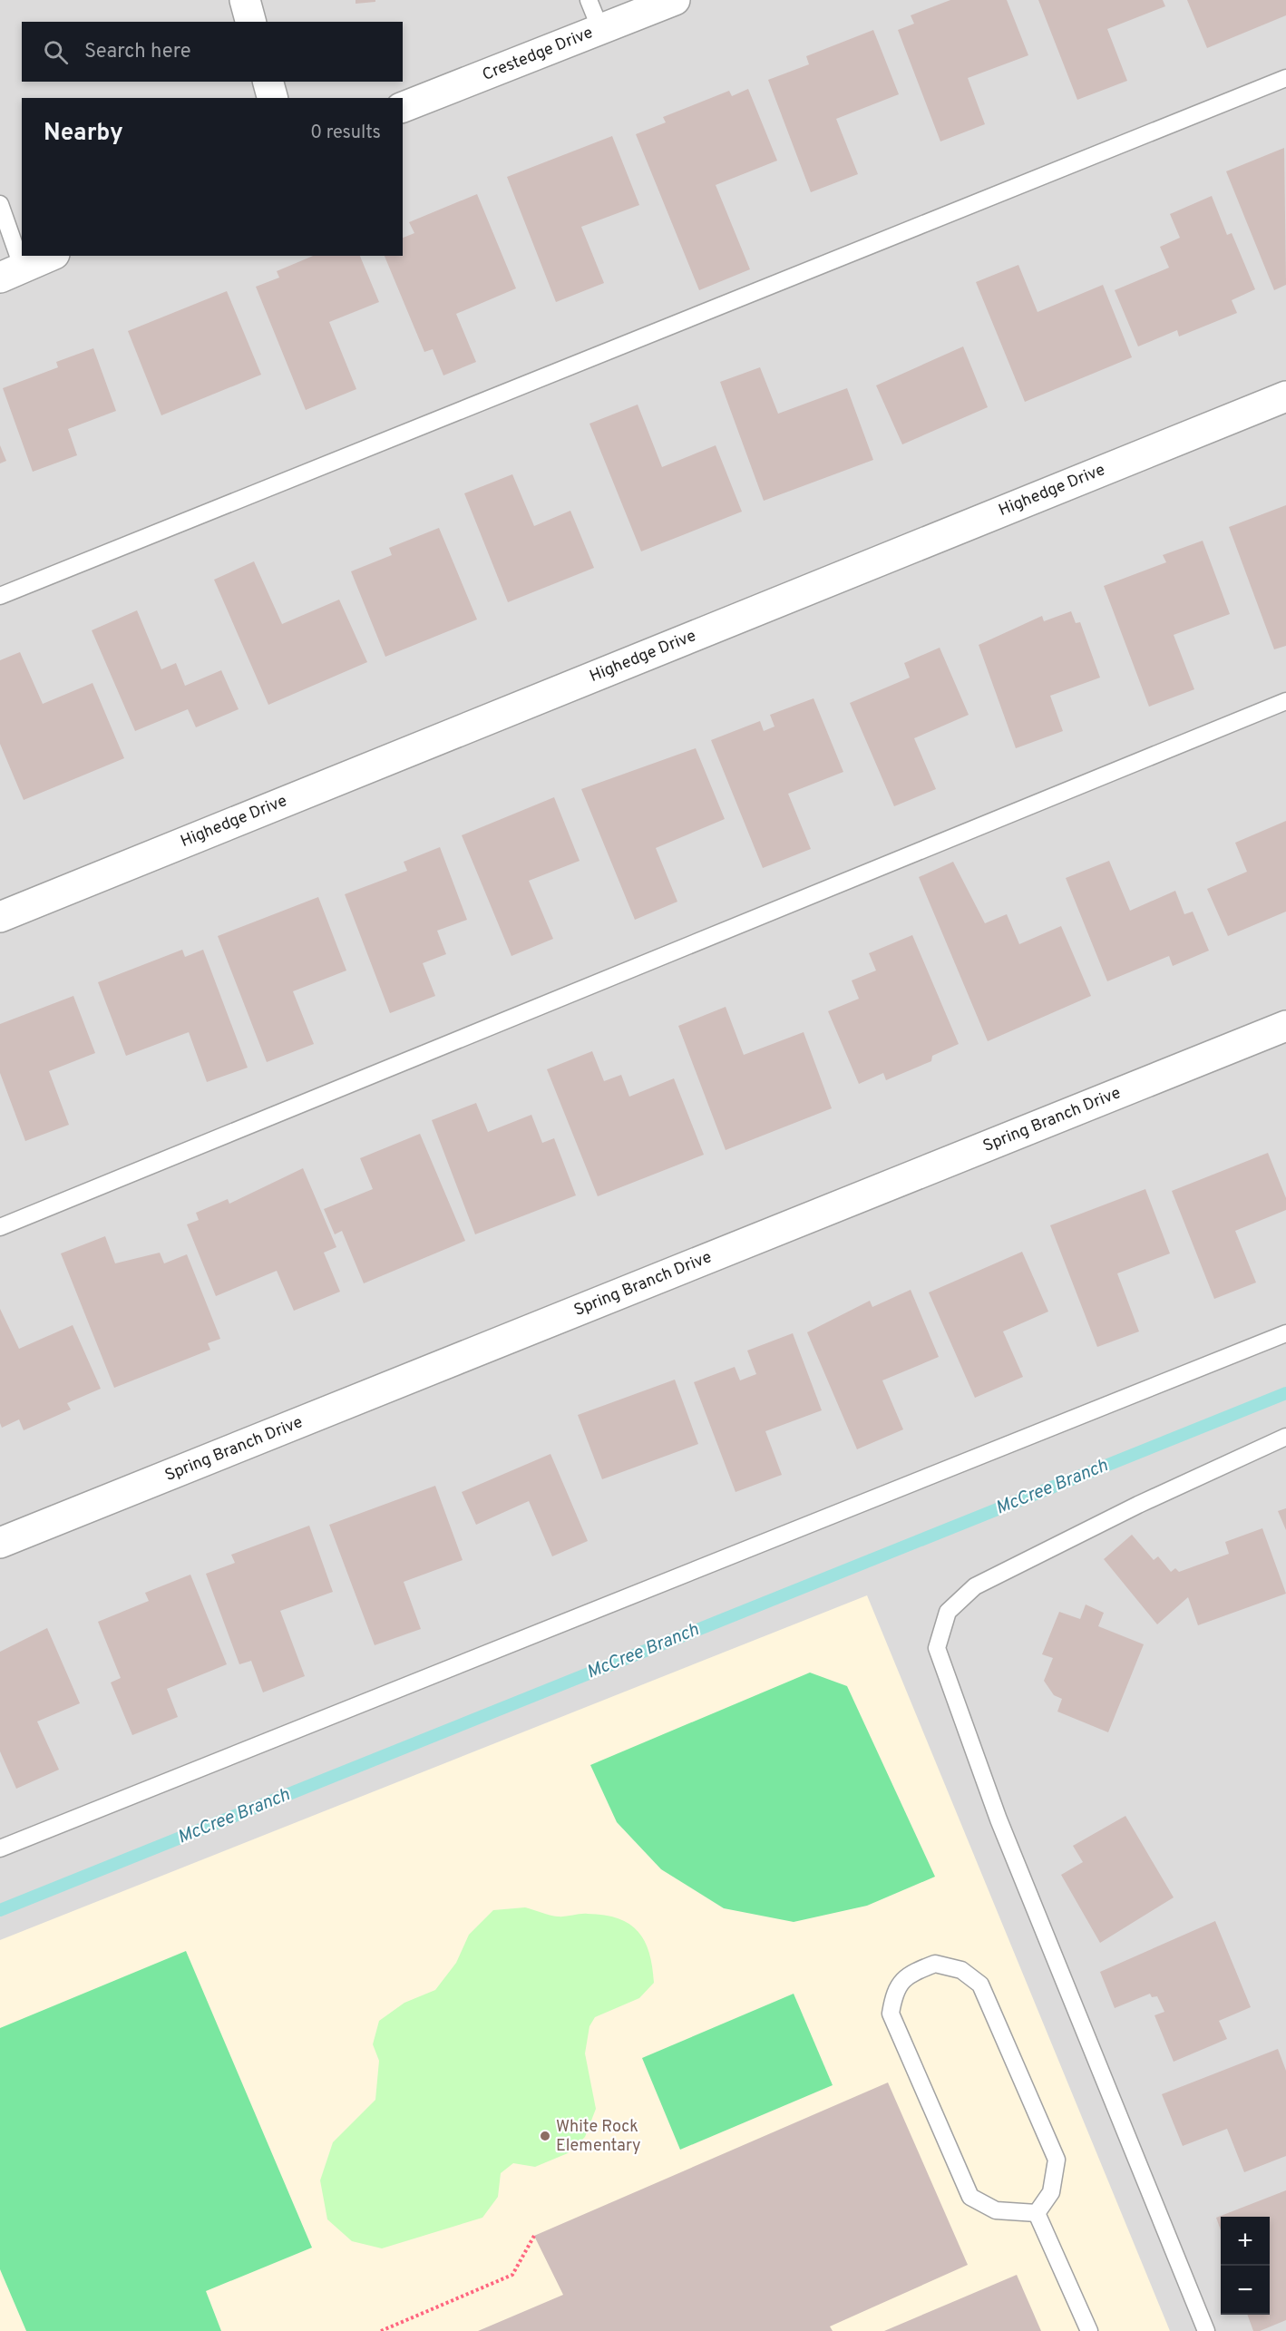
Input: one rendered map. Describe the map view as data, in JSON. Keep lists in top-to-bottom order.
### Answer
{
  "streets": {
    "street": ["Crestedge Drive", "Highedge Drive", "Spring Branch Drive"]
  },
  "water": ["McCree Branch"],
  "places": ["White Rock Elementary"],
  "page": {
    "search": "Search here",
    "heading": ["Nearby", "0 results"],
    "map_buttons": ["+", "−"]
  }
}
